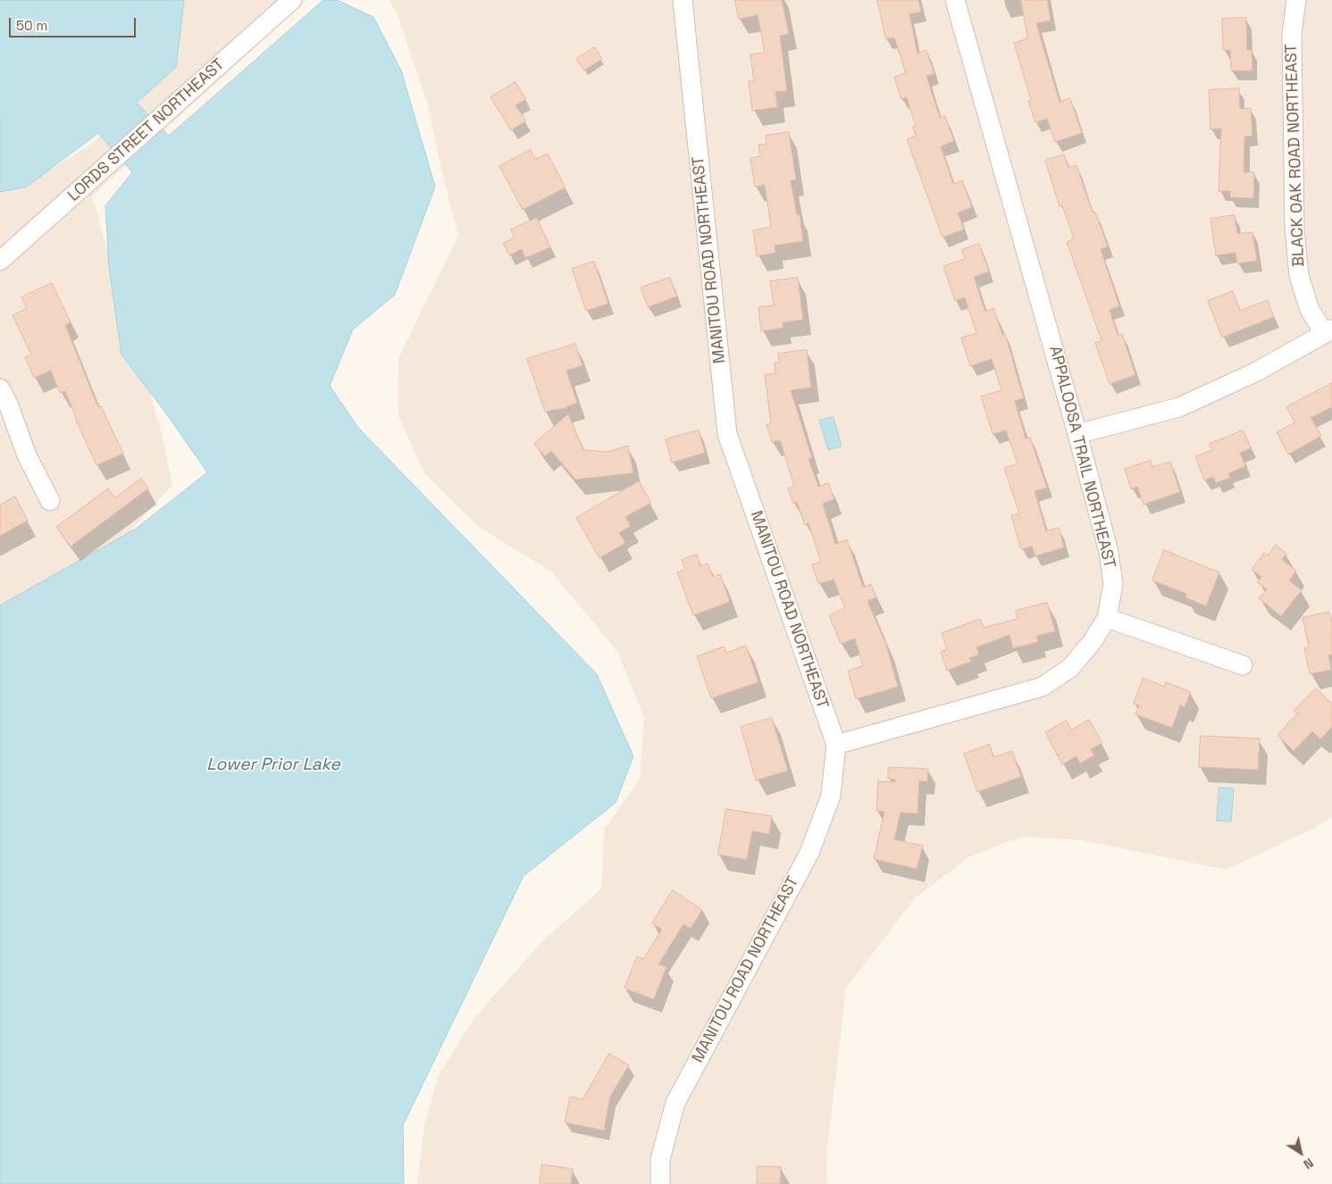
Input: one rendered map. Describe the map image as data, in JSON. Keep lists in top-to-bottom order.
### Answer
{
  "streets": {
    "street": [
      "LORDS STREET NORTHEAST",
      "BLACK OAK ROAD NORTHEAST",
      "MANITOU ROAD NORTHEAST",
      "APPALOOSA TRAIL NORTHEAST"
    ]
  },
  "crossings": [
    ["MANITOU ROAD NORTHEAST", "APPALOOSA TRAIL NORTHEAST"]
  ],
  "water": ["Lower Prior Lake"],
  "scale_bar": "50 m",
  "north": "bottom right"
}
